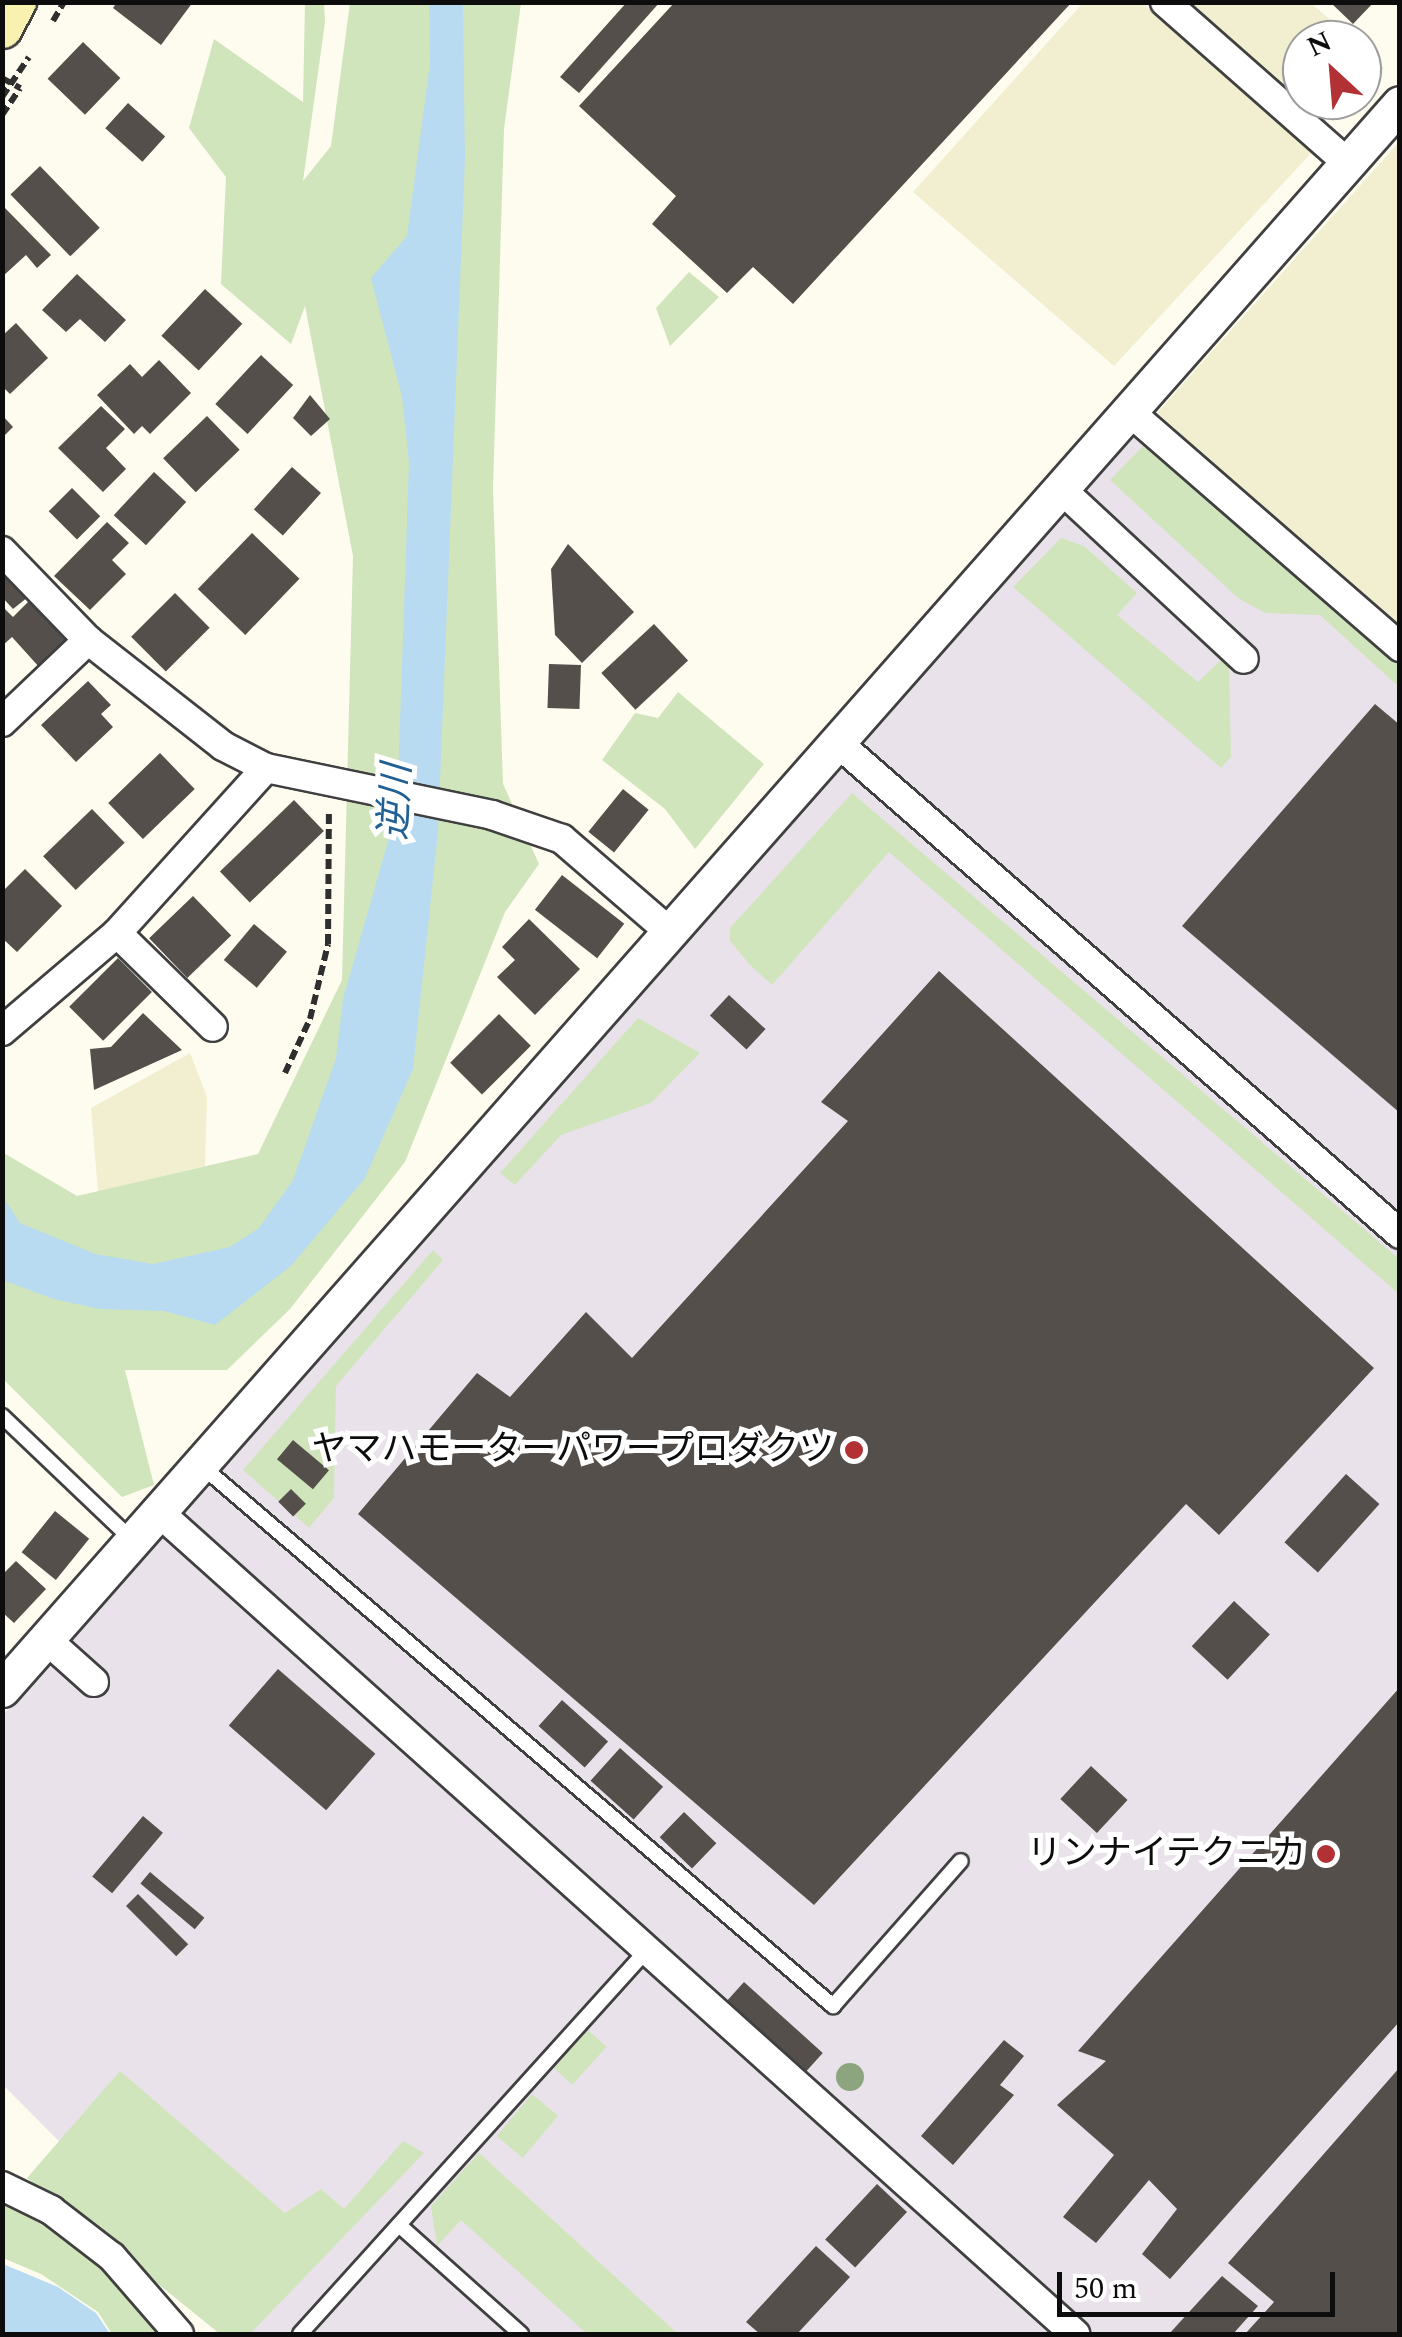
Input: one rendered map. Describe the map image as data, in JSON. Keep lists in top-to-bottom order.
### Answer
{
  "water": ["逆川"],
  "places": ["ヤマハモーターパワープロダクツ", "リンナイテクニカ"],
  "scale_bar": "50 m",
  "north": "top left"
}
